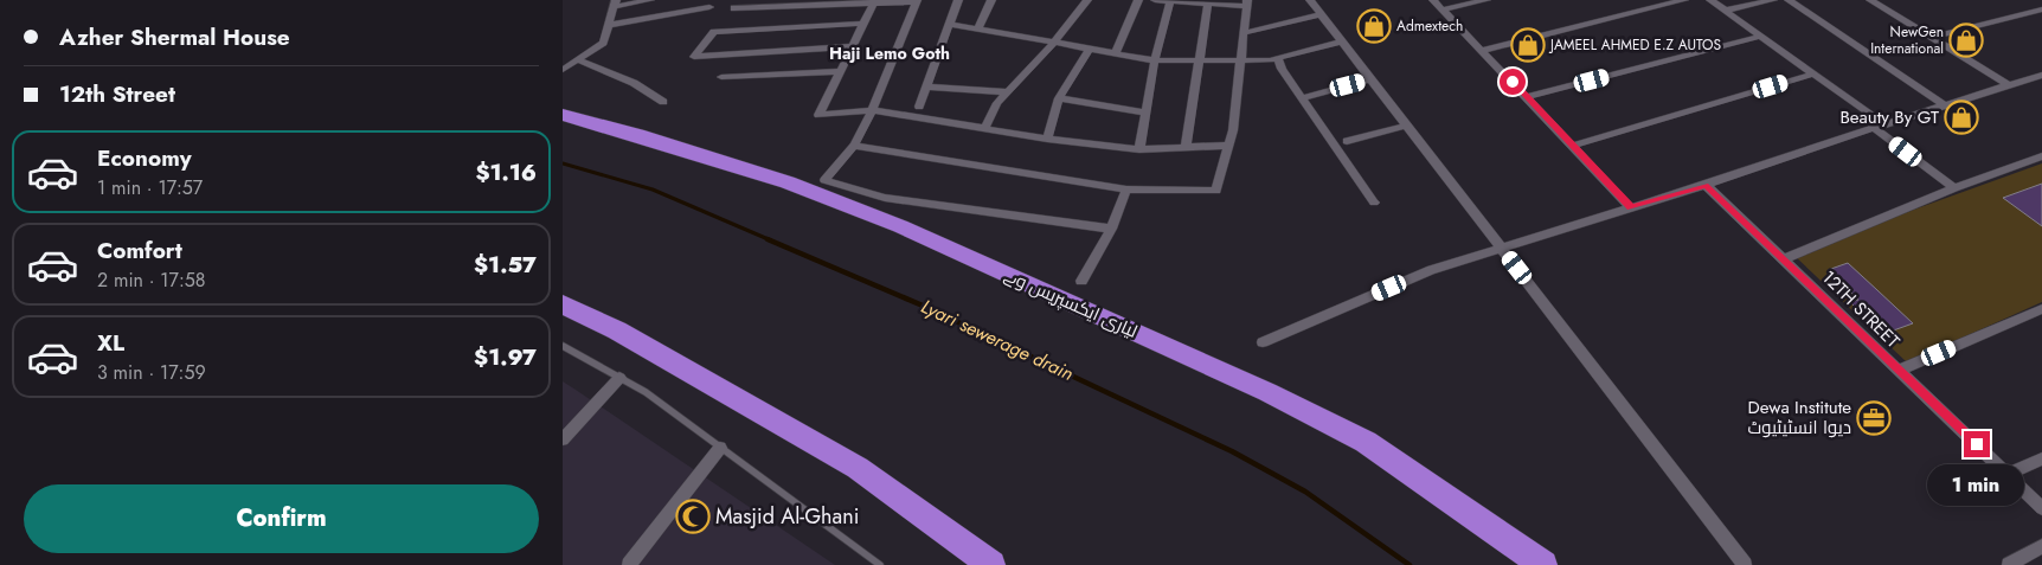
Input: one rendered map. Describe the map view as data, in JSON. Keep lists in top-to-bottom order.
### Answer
{
  "streets": {
    "highway": ["لیاری ایکسپریس وے"],
    "street": ["12TH STREET"]
  },
  "districts": ["Haji Lemo Goth"],
  "water": ["Lyari sewerage drain"],
  "places": {
    "shop": [
      "Admextech",
      "NewGen International",
      "JAMEEL AHMED E.Z AUTOS",
      "Beauty By GT"
    ],
    "office": ["Dewa Institute دیوا انسٹیٹیوٹ"],
    "mosque": ["Masjid Al-Ghani"]
  },
  "page": {
    "banner": ["Azher Shermal House", "12th Street"],
    "list": [
      {
        "name": "Economy",
        "note": "1 min · 17:57",
        "value": "$1.16"
      },
      {
        "name": "Comfort",
        "note": "2 min · 17:58",
        "value": "$1.57"
      },
      {
        "name": "XL",
        "note": "3 min · 17:59",
        "value": "$1.97"
      }
    ],
    "bubble": "1 min",
    "buttons": "Confirm"
  }
}
